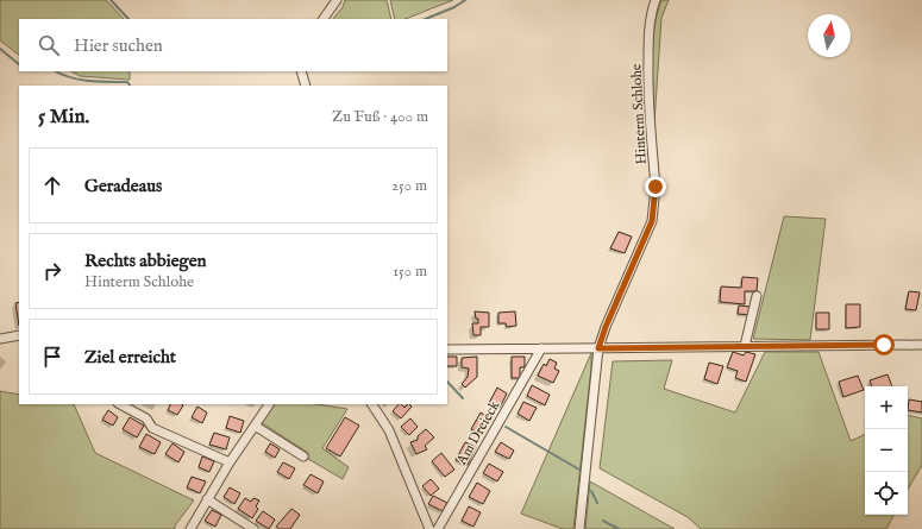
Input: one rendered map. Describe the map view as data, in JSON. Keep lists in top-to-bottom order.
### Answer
{
  "streets": {
    "street": ["Hinterm Schlohe", "Am Dreieck"]
  },
  "north": "top",
  "page": {
    "search": "Hier suchen",
    "heading": ["5 Min.", "Zu Fuß · 400 m"],
    "list": [
      ["Geradeaus", "250 m"],
      ["Rechts abbiegen", "Hinterm Schlohe", "150 m"],
      "Ziel erreicht"
    ],
    "map_buttons": ["+", "−"]
  }
}
